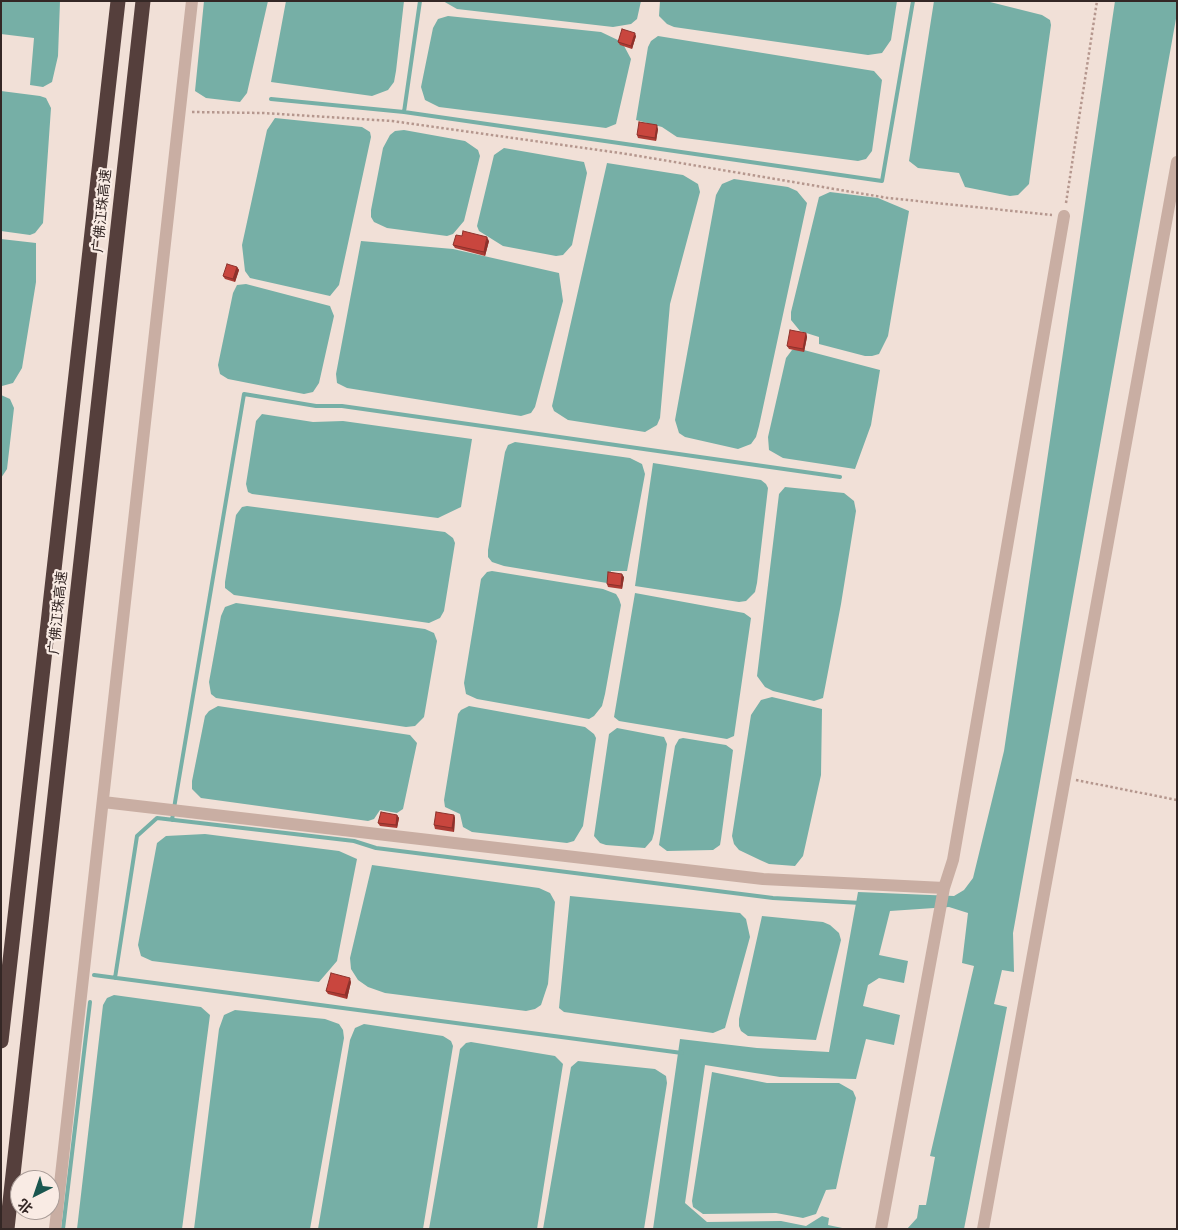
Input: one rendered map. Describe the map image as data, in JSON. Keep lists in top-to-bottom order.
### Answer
{
  "streets": {
    "highway": ["广佛江珠高速"]
  },
  "north": "bottom left"
}
